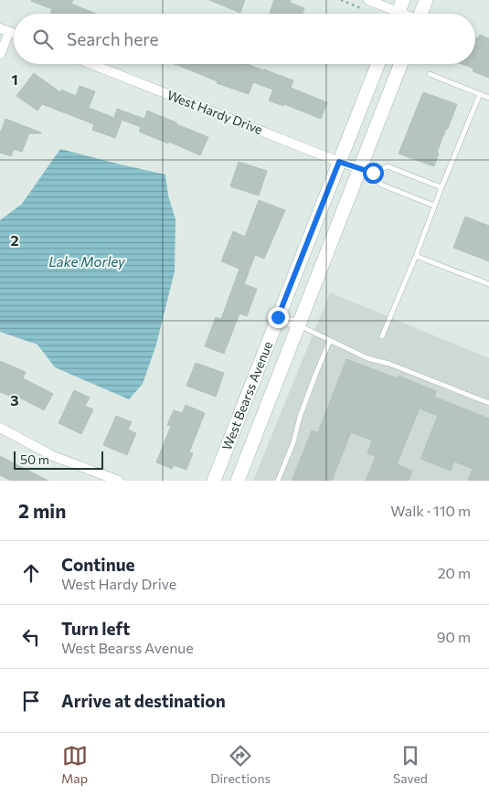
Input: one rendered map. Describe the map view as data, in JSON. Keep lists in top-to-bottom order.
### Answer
{
  "streets": {
    "main road": ["West Bearss Avenue"],
    "street": ["West Hardy Drive"]
  },
  "crossings": [
    ["West Hardy Drive", "West Bearss Avenue"]
  ],
  "water": ["Lake Morley"],
  "scale_bar": "50 m",
  "page": {
    "search": "Search here",
    "scale": "50 m",
    "heading": ["2 min", "Walk · 110 m"],
    "list": [
      ["Continue", "West Hardy Drive", "20 m"],
      ["Turn left", "West Bearss Avenue", "90 m"],
      "Arrive at destination"
    ],
    "nav": ["Map", "Directions", "Saved"]
  },
  "grid": {
    "rows": ["1", "2", "3"]
  }
}
